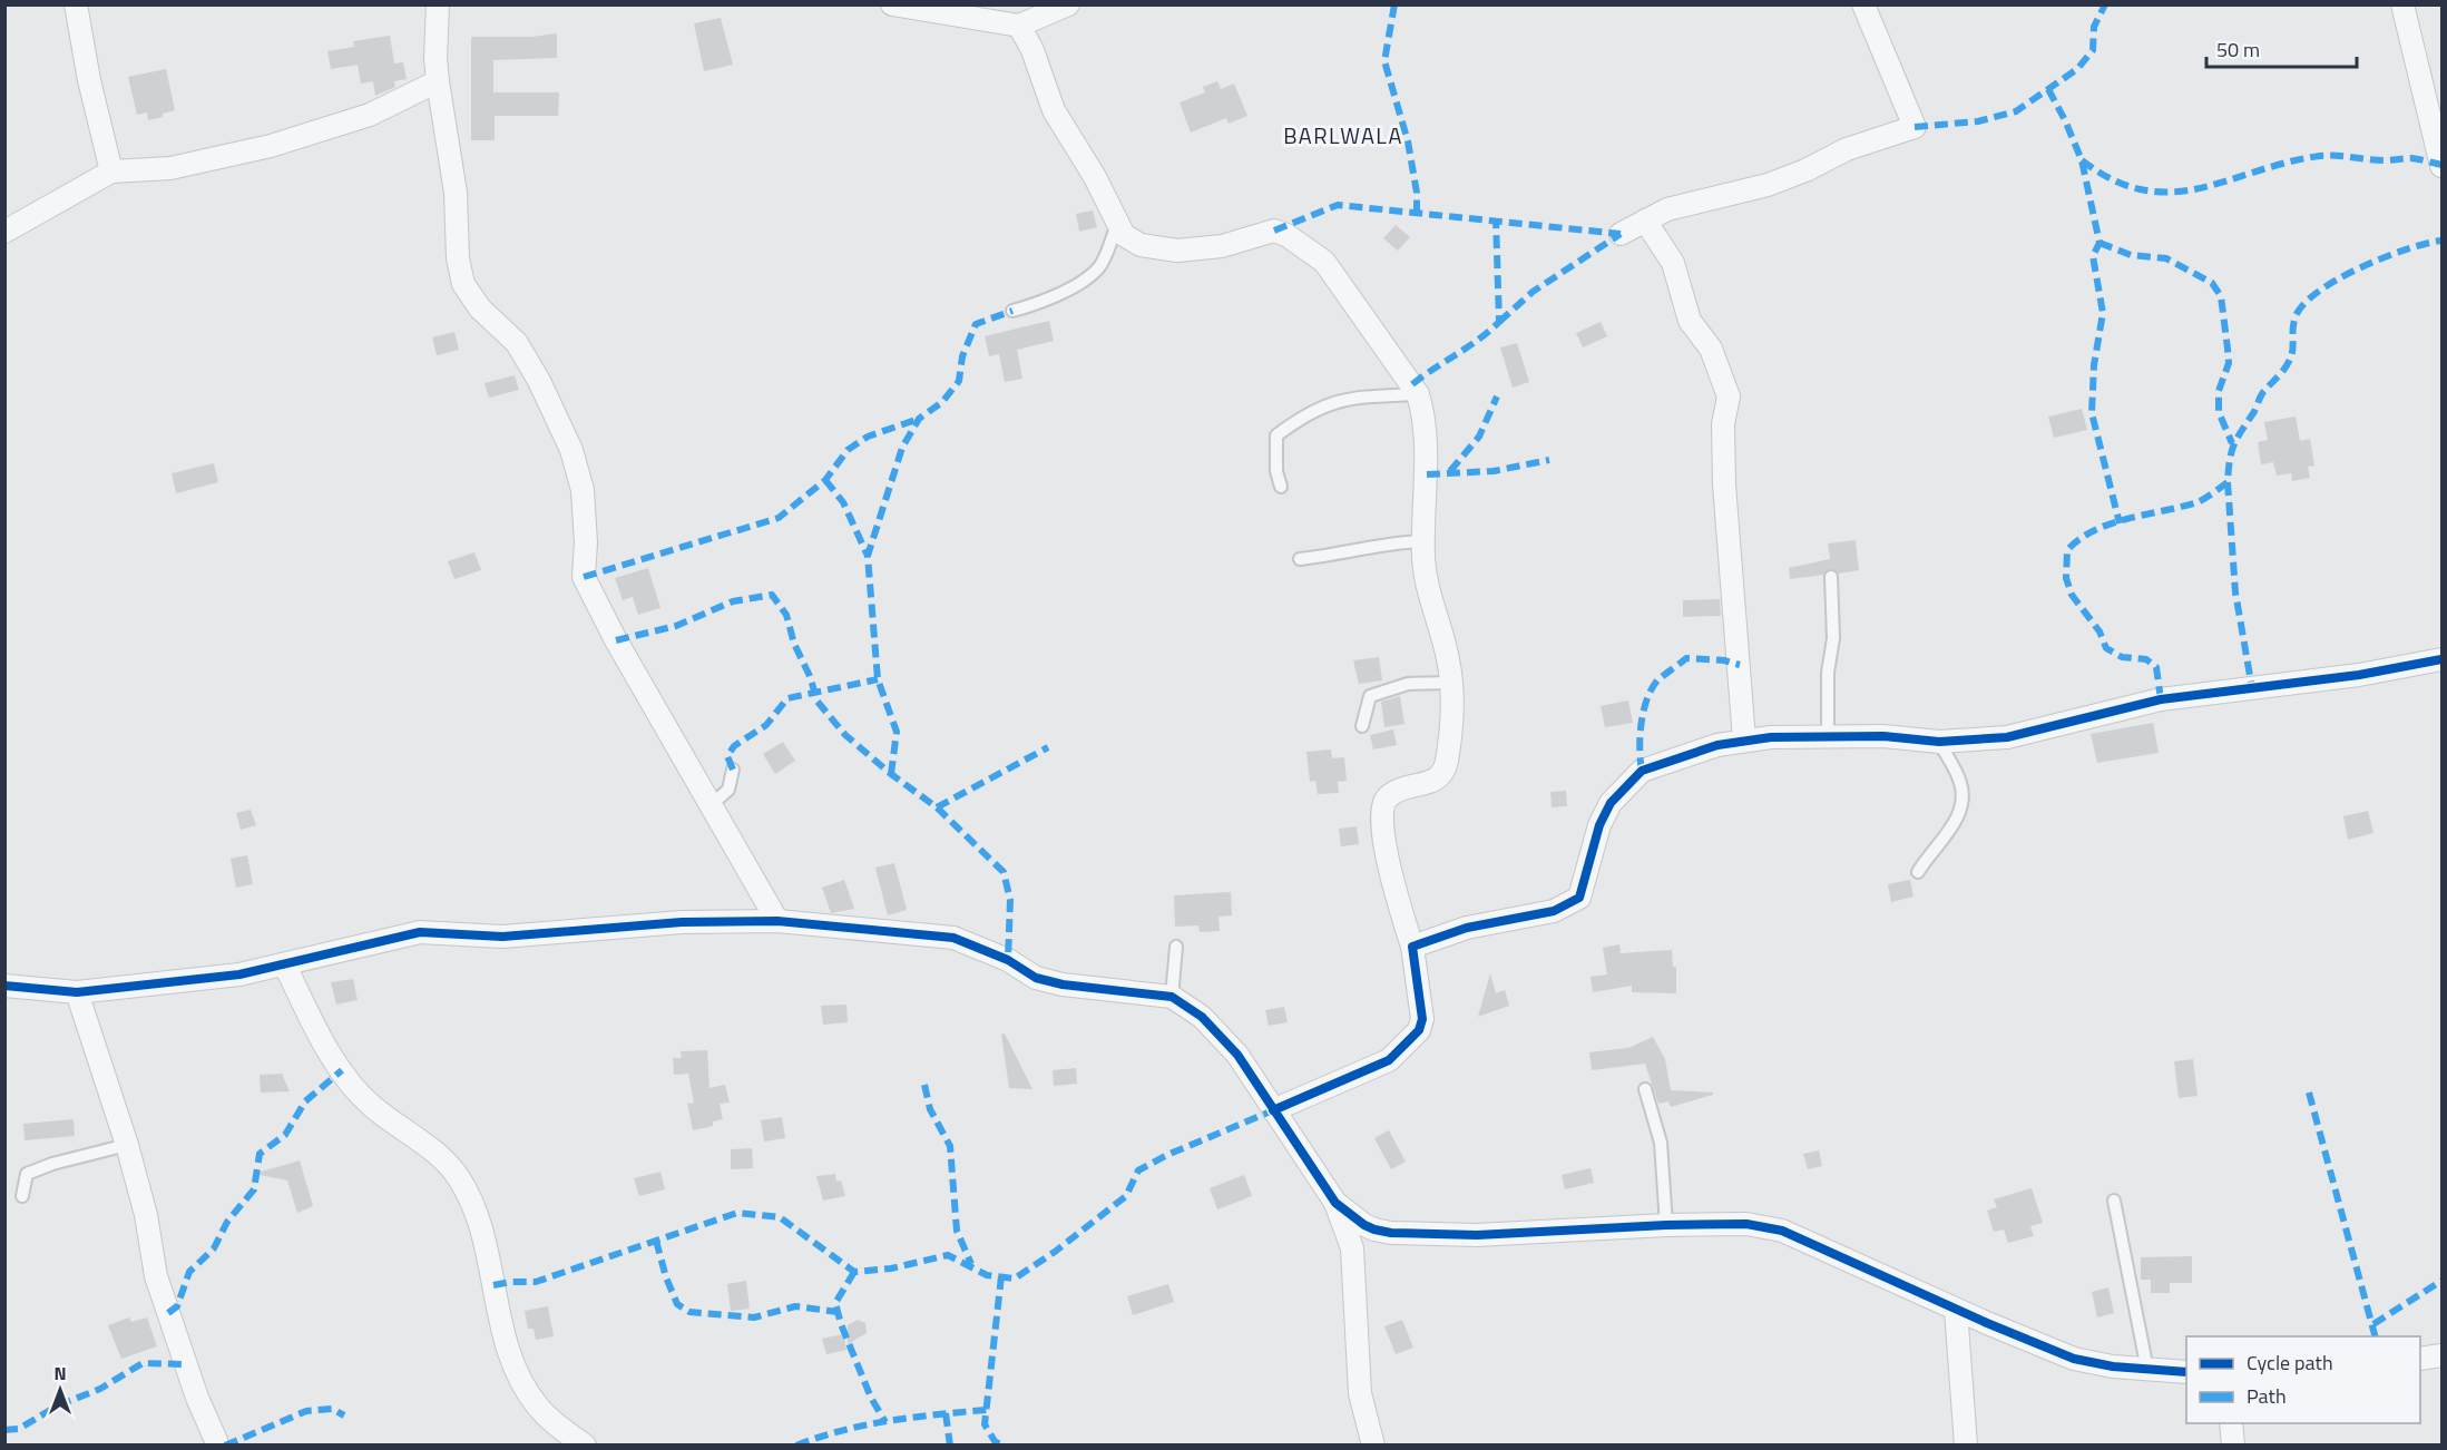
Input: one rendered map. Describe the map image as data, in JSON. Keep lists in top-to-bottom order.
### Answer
{
  "districts": ["BARLWALA"],
  "legend": ["Cycle path", "Path"],
  "scale_bar": "50 m",
  "north": "top"
}
